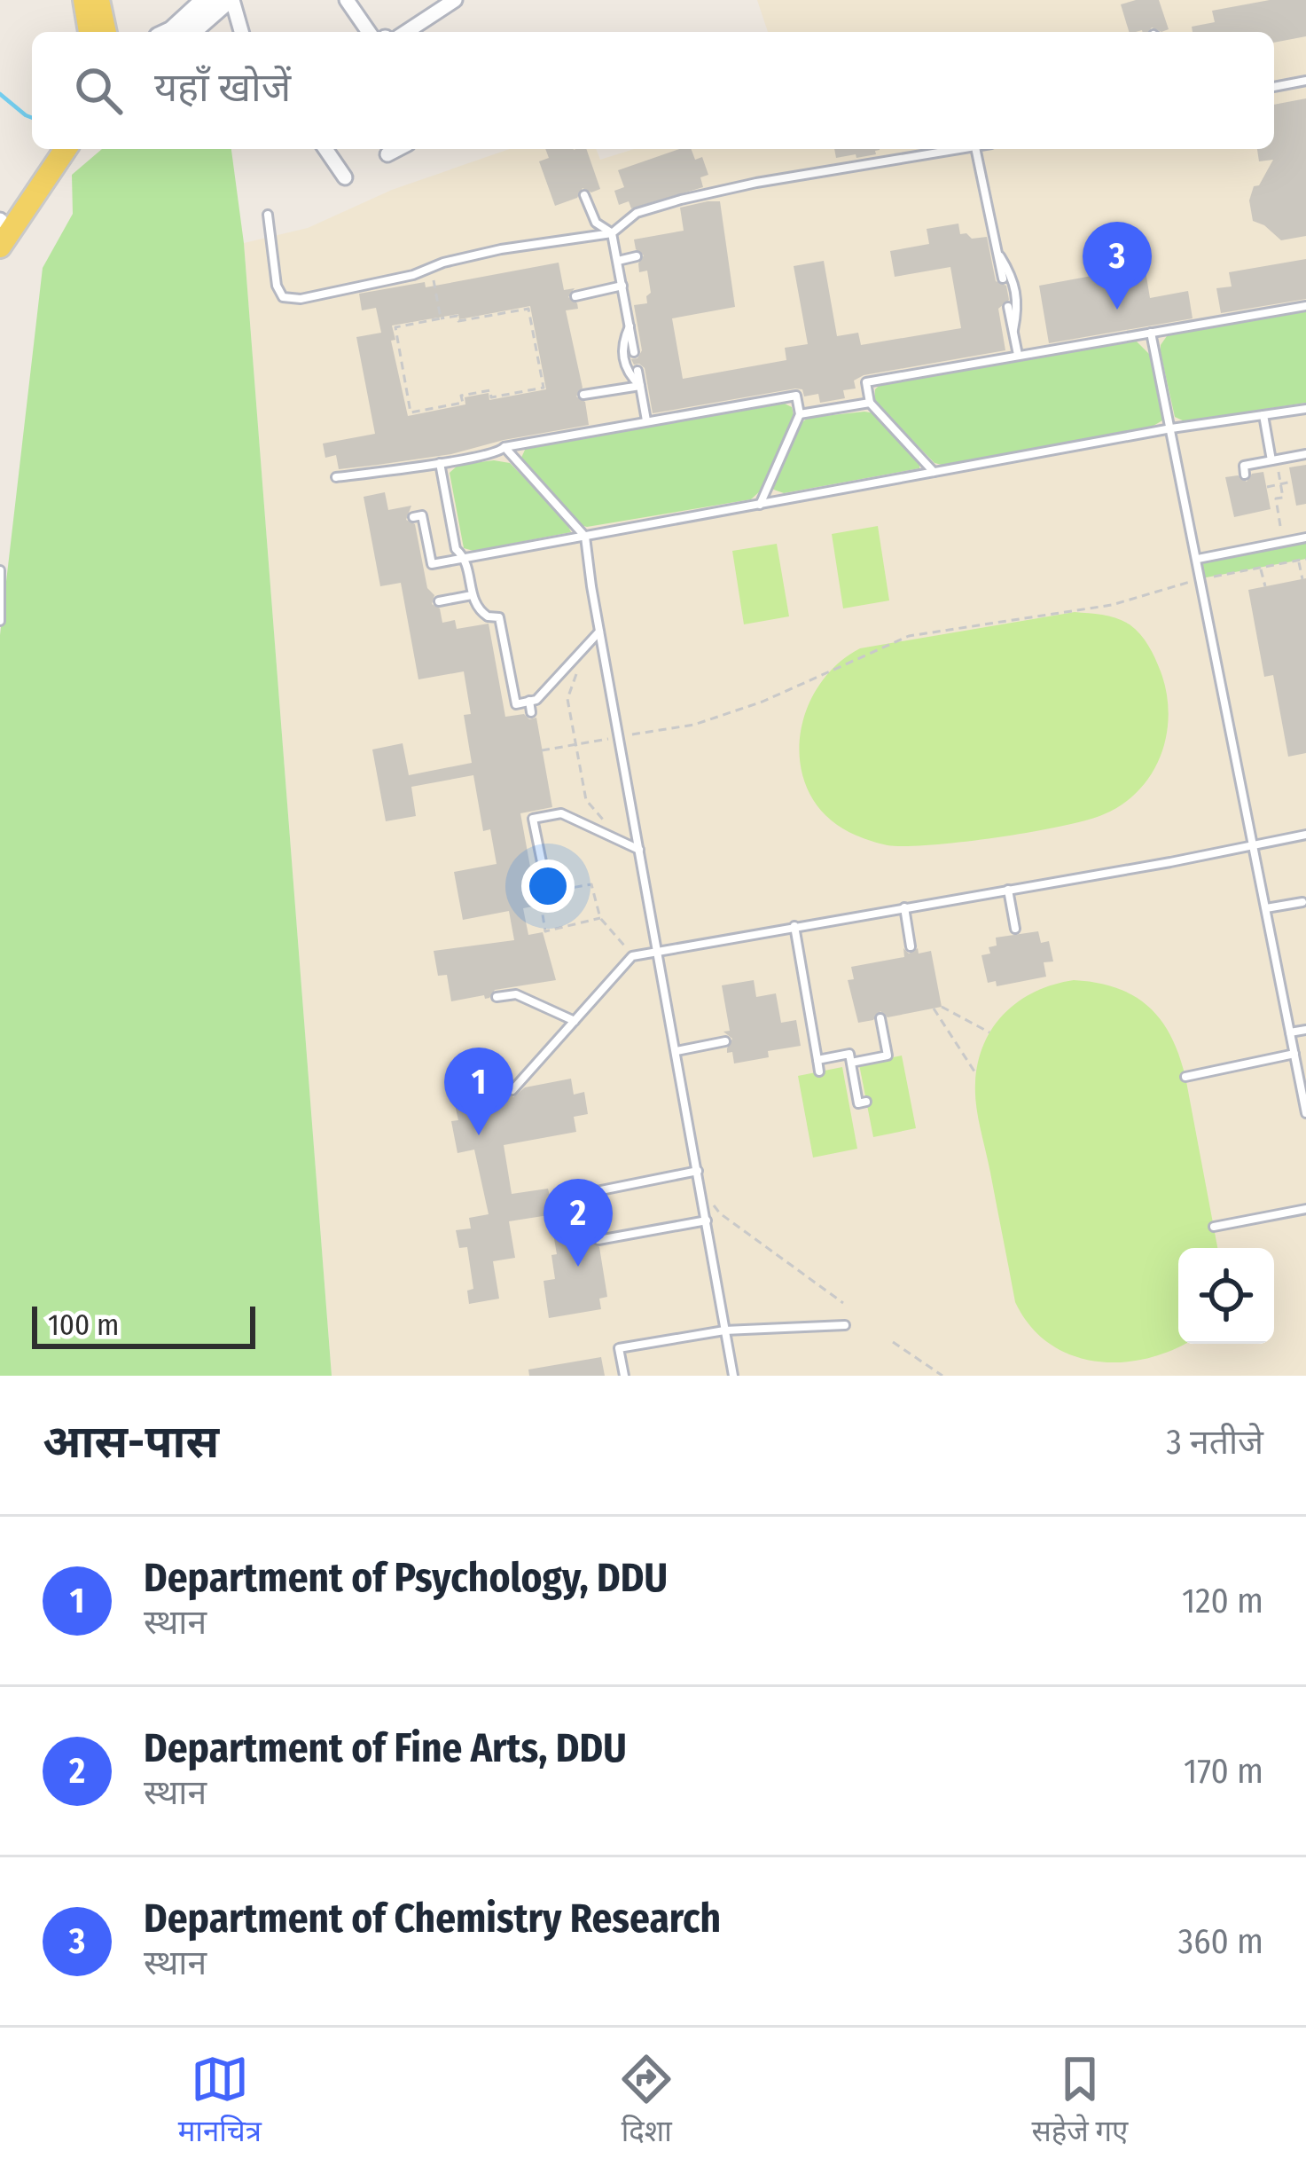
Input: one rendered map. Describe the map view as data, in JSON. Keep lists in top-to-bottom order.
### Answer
{
  "scale_bar": "100 m",
  "page": {
    "search": "यहाँ खोजें",
    "pins": ["3", "1", "2"],
    "scale": "100 m",
    "heading": ["आस-पास", "3 नतीजे"],
    "list": [
      {
        "mark": "1",
        "name": "Department of Psychology, DDU",
        "note": "स्थान",
        "value": "120 m"
      },
      {
        "mark": "2",
        "name": "Department of Fine Arts, DDU",
        "note": "स्थान",
        "value": "170 m"
      },
      {
        "mark": "3",
        "name": "Department of Chemistry Research",
        "note": "स्थान",
        "value": "360 m"
      }
    ],
    "nav": ["मानचित्र", "दिशा", "सहेजे गए"]
  }
}
